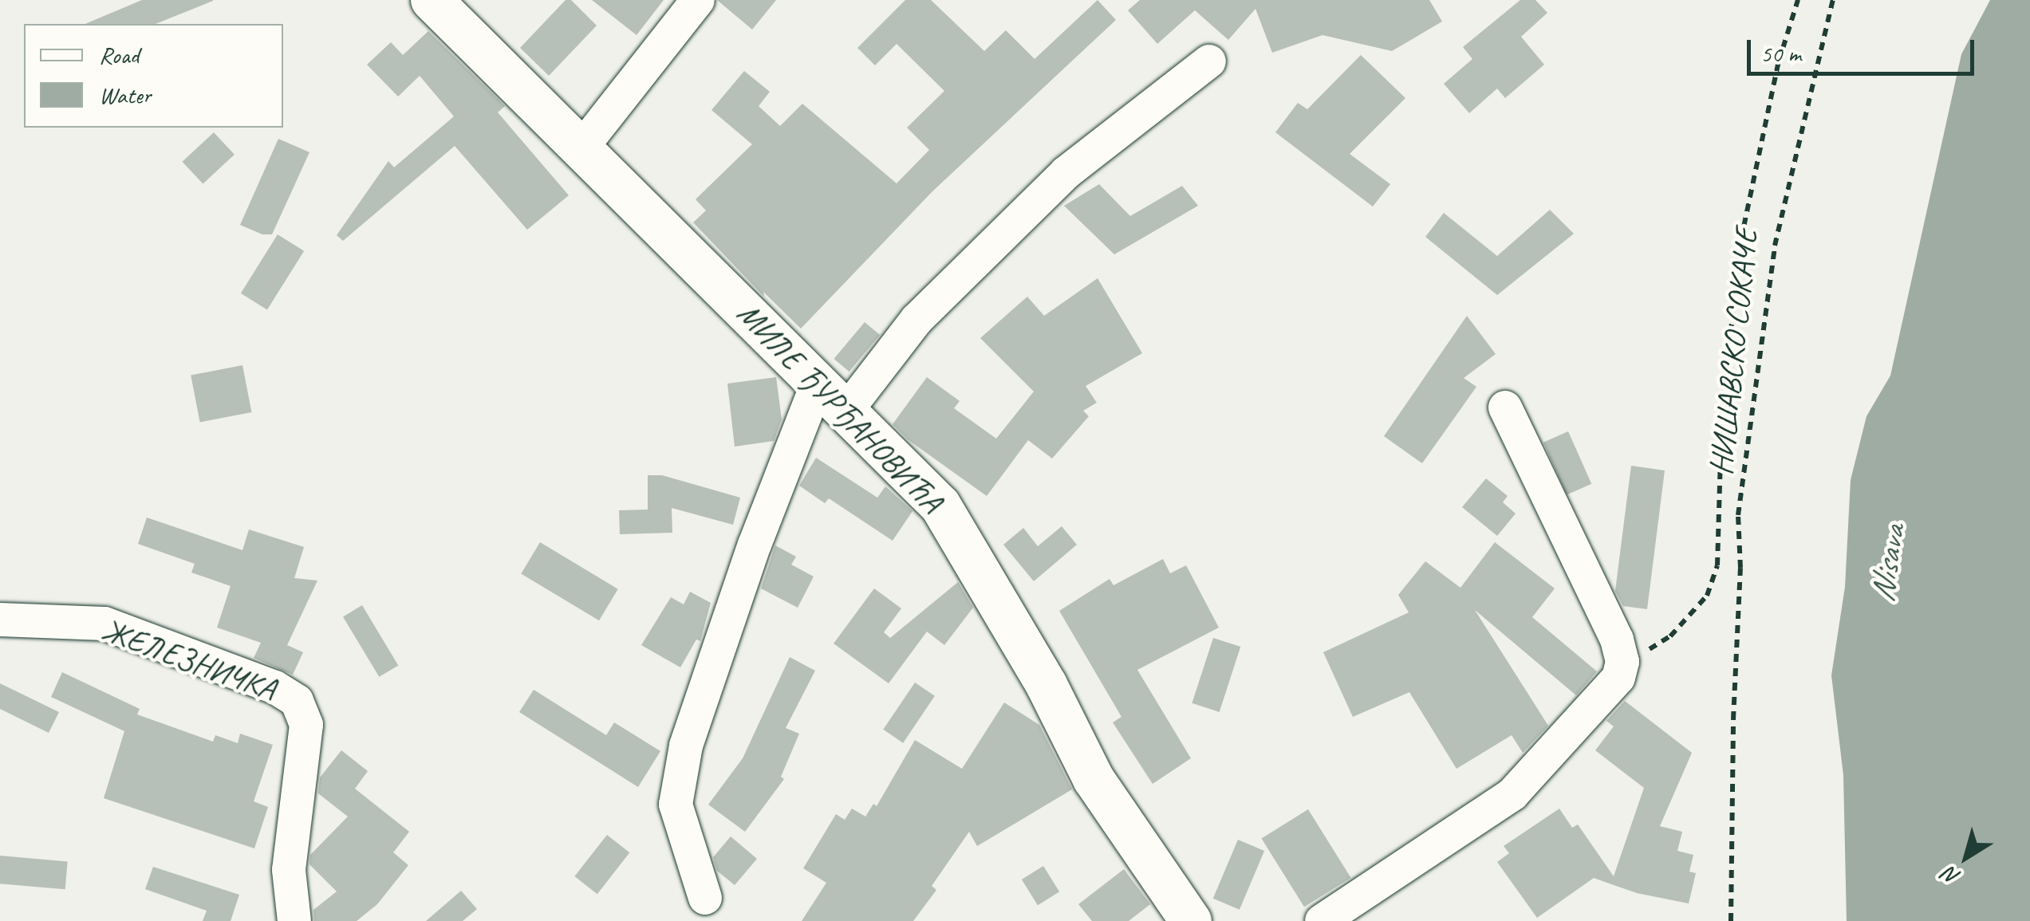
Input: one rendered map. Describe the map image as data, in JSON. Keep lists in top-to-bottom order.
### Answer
{
  "streets": {
    "street": ["МИЛЕ ЂУРЂАНОВИЋА", "ЖЕЛЕЗНИЧКА"],
    "path": ["НИШАВСКО СОКАЧЕ"]
  },
  "water": ["Nisava"],
  "legend": ["Road", "Water"],
  "scale_bar": "50 m",
  "north": "bottom left"
}
